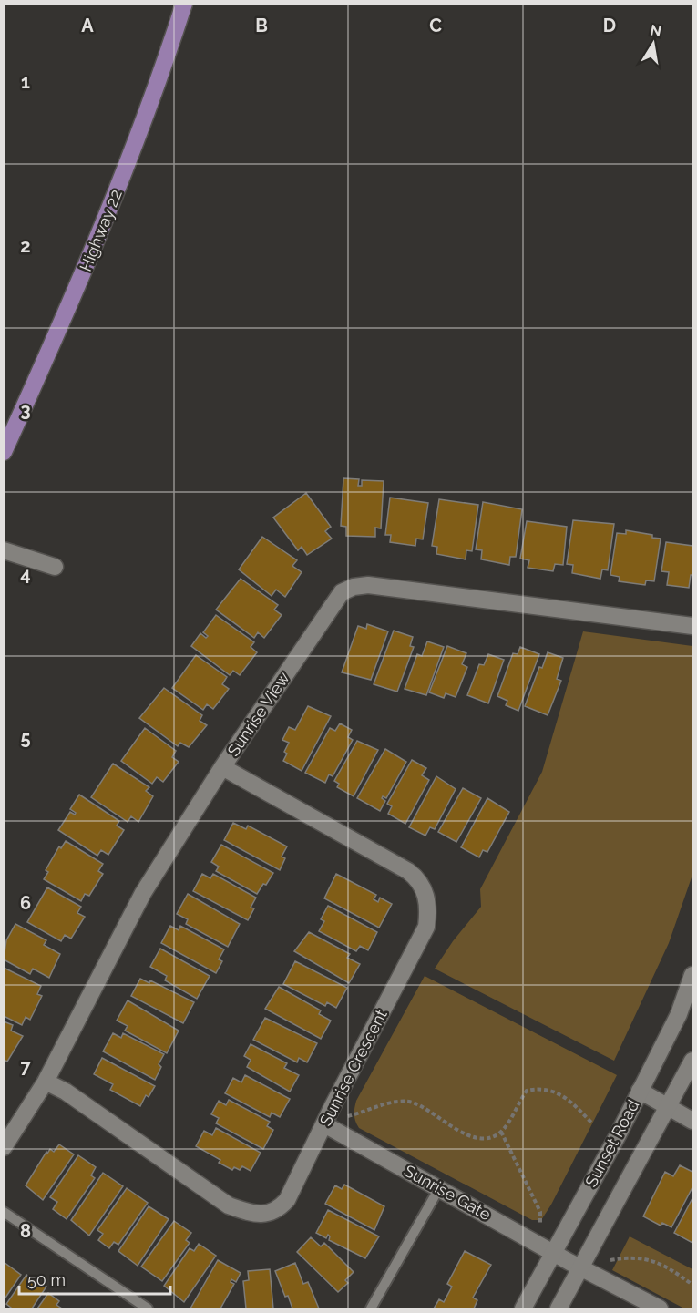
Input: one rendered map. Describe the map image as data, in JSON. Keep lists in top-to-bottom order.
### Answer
{
  "streets": {
    "main road": ["Highway 22"],
    "street": [
      "Sunrise View",
      "Sunrise Crescent",
      "Sunset Road",
      "Sunrise Gate"
    ]
  },
  "crossings": [
    ["Sunrise View", "Sunrise Crescent"],
    ["Sunrise Crescent", "Sunrise Gate"],
    ["Sunset Road", "Sunrise Gate"]
  ],
  "scale_bar": "50 m",
  "north": "top",
  "grid": {
    "columns": [
      "A",
      "B",
      "C",
      "D"
    ],
    "rows": [
      "1",
      "2",
      "3",
      "4",
      "5",
      "6",
      "7",
      "8"
    ]
  }
}
